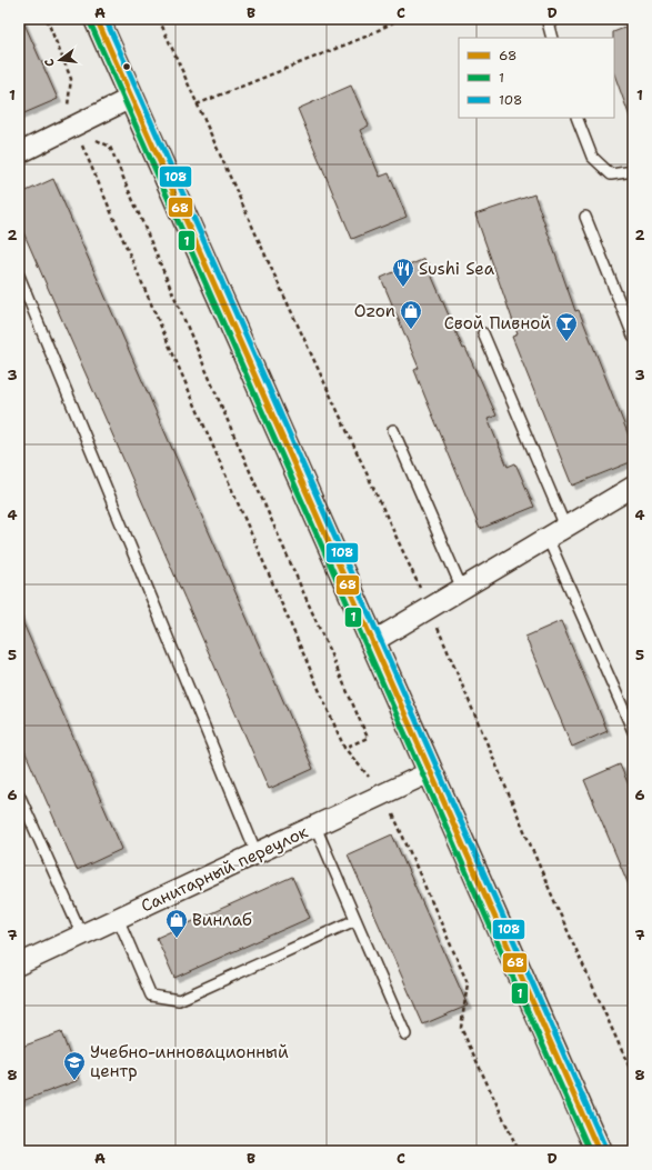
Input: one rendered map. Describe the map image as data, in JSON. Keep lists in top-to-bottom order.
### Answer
{
  "streets": {
    "street": ["Санитарный переулок"]
  },
  "places": {
    "restaurant": ["Sushi Sea"],
    "shop": ["Ozon", "Винлаб"],
    "bar": ["Свой Пивной"],
    "school or university": ["Учебно-инновационный центр"]
  },
  "lines": ["transit line 68", "transit line 108", "transit line 1"],
  "legend": ["68", "1", "108"],
  "north": "left",
  "grid": {
    "columns": [
      "A",
      "B",
      "C",
      "D"
    ],
    "rows": [
      "1",
      "2",
      "3",
      "4",
      "5",
      "6",
      "7",
      "8"
    ]
  }
}
